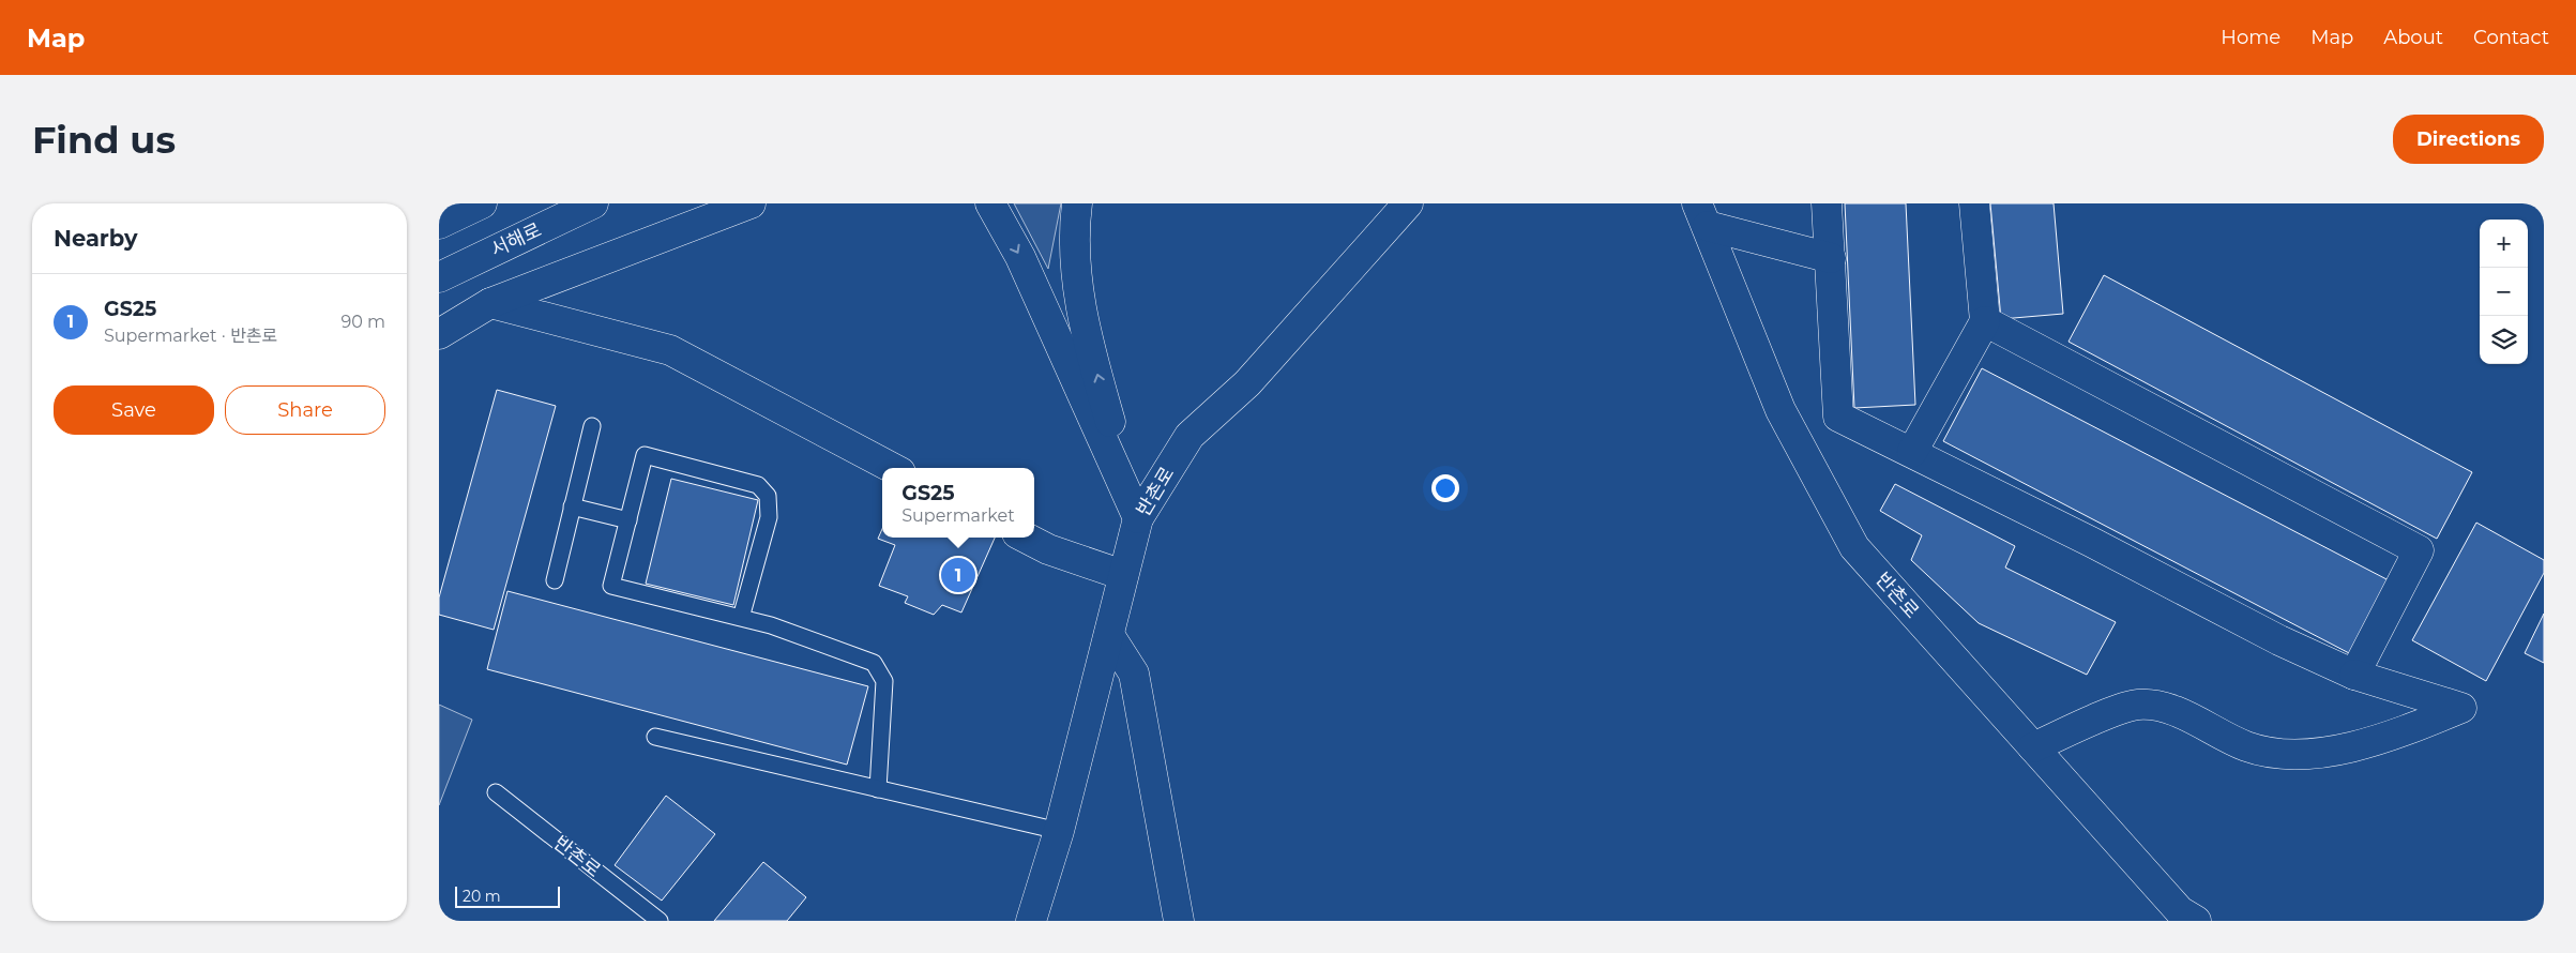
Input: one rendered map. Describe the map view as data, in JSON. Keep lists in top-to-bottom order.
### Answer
{
  "streets": {
    "main road": ["서해로", "반촌로"]
  },
  "scale_bar": "20 m",
  "page": {
    "header": "Map",
    "nav": [
      "Home",
      "Map",
      "About",
      "Contact"
    ],
    "buttons": [
      "Directions",
      ["Save", "Share"]
    ],
    "title": "Find us",
    "heading": "Nearby",
    "map_buttons": ["+", "−"],
    "list": [
      {
        "mark": "1",
        "name": "GS25",
        "note": "Supermarket · 반촌로",
        "value": "90 m"
      }
    ],
    "popup": ["GS25", "Supermarket"],
    "pins": "1",
    "scale": "20 m"
  }
}
